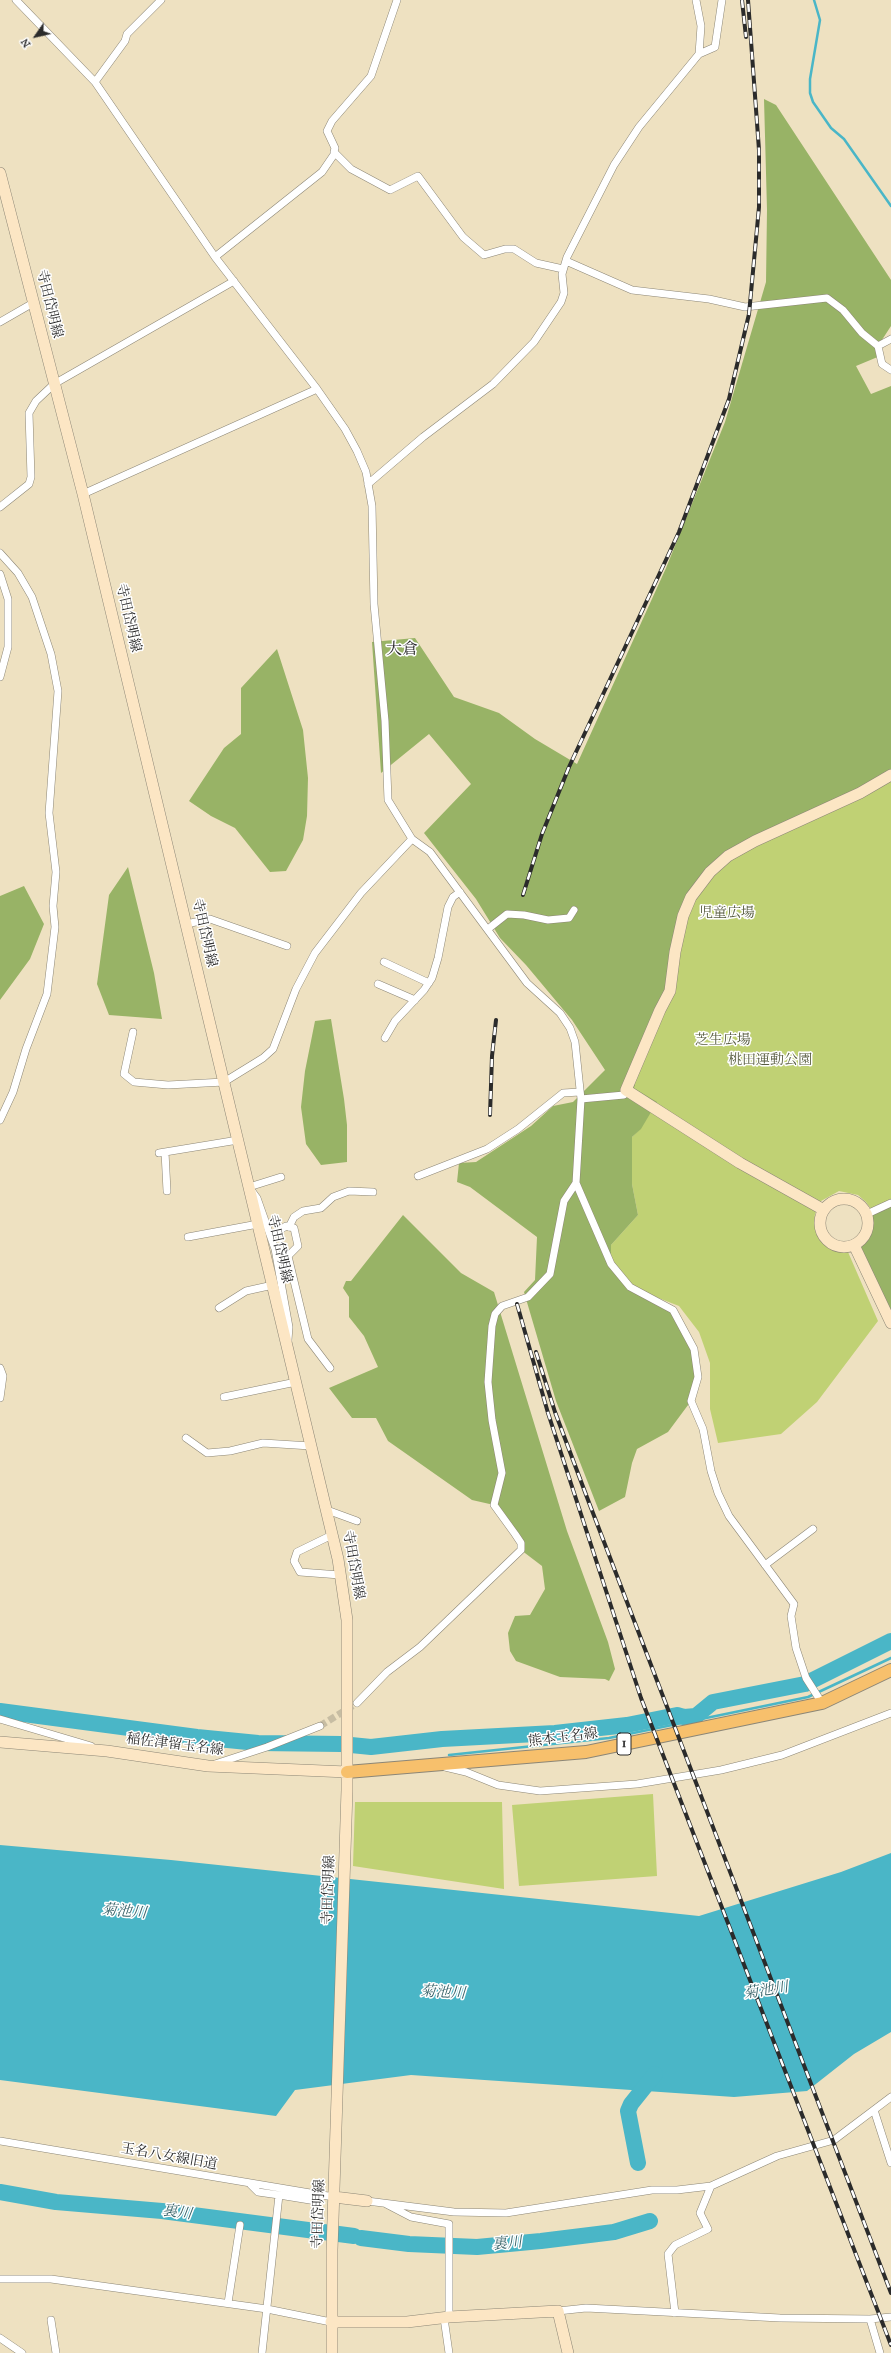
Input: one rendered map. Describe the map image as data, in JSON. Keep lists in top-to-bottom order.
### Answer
{
  "streets": {
    "main road": [
      "寺田岱明線",
      "熊本玉名線",
      "1",
      "稲佐津留玉名線"
    ],
    "street": ["玉名八女線旧道"]
  },
  "crossings": [
    ["寺田岱明線", "熊本玉名線"],
    ["寺田岱明線", "稲佐津留玉名線"],
    ["寺田岱明線", "玉名八女線旧道"],
    ["熊本玉名線", "稲佐津留玉名線"]
  ],
  "districts": ["大倉"],
  "water": ["菊池川", "裏川"],
  "parks": ["児童広場", "芝生広場", "桃田運動公園"],
  "north": "bottom left"
}
